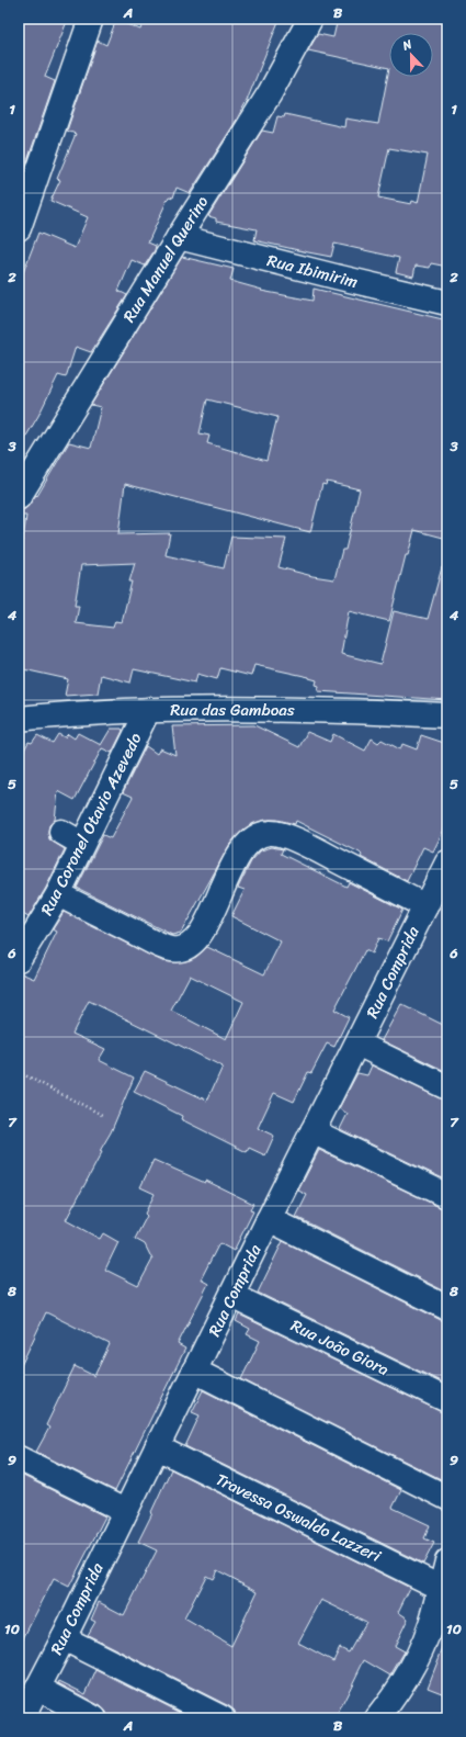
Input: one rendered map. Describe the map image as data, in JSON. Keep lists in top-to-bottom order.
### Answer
{
  "streets": {
    "street": [
      "Rua Manuel Querino",
      "Rua Ibimirim",
      "Rua das Gamboas",
      "Rua Coronel Otavio Azevedo",
      "Rua Comprida",
      "Rua João Giora",
      "Travessa Oswaldo Lazzeri"
    ]
  },
  "crossings": [
    ["Rua Manuel Querino", "Rua Ibimirim"],
    ["Rua das Gamboas", "Rua Coronel Otavio Azevedo"],
    ["Rua Comprida", "Rua João Giora"],
    ["Rua Comprida", "Travessa Oswaldo Lazzeri"]
  ],
  "north": "top",
  "grid": {
    "columns": ["A", "B"],
    "rows": [
      "1",
      "2",
      "3",
      "4",
      "5",
      "6",
      "7",
      "8",
      "9",
      "10"
    ]
  }
}
